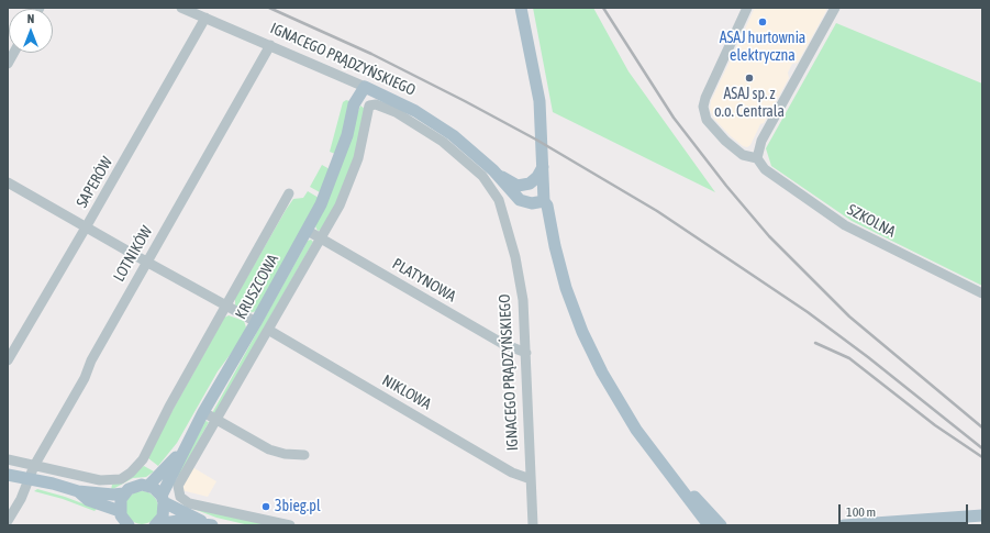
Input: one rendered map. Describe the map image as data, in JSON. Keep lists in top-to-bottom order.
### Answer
{
  "streets": {
    "main road": ["IGNACEGO PRĄDZYŃSKIEGO", "KRUSZCOWA"],
    "street": [
      "SAPERÓW",
      "SZKOLNA",
      "LOTNIKÓW",
      "PLATYNOWA",
      "NIKLOWA"
    ]
  },
  "crossings": [
    ["IGNACEGO PRĄDZYŃSKIEGO", "SAPERÓW"],
    ["IGNACEGO PRĄDZYŃSKIEGO", "LOTNIKÓW"],
    ["IGNACEGO PRĄDZYŃSKIEGO", "PLATYNOWA"],
    ["IGNACEGO PRĄDZYŃSKIEGO", "KRUSZCOWA"],
    ["IGNACEGO PRĄDZYŃSKIEGO", "NIKLOWA"],
    ["PLATYNOWA", "KRUSZCOWA"]
  ],
  "places": ["ASAJ hurtownia elektryczna", "ASAJ sp. z o.o. Centrala", "3bieg.pl"],
  "scale_bar": "100 m",
  "north": "top"
}
